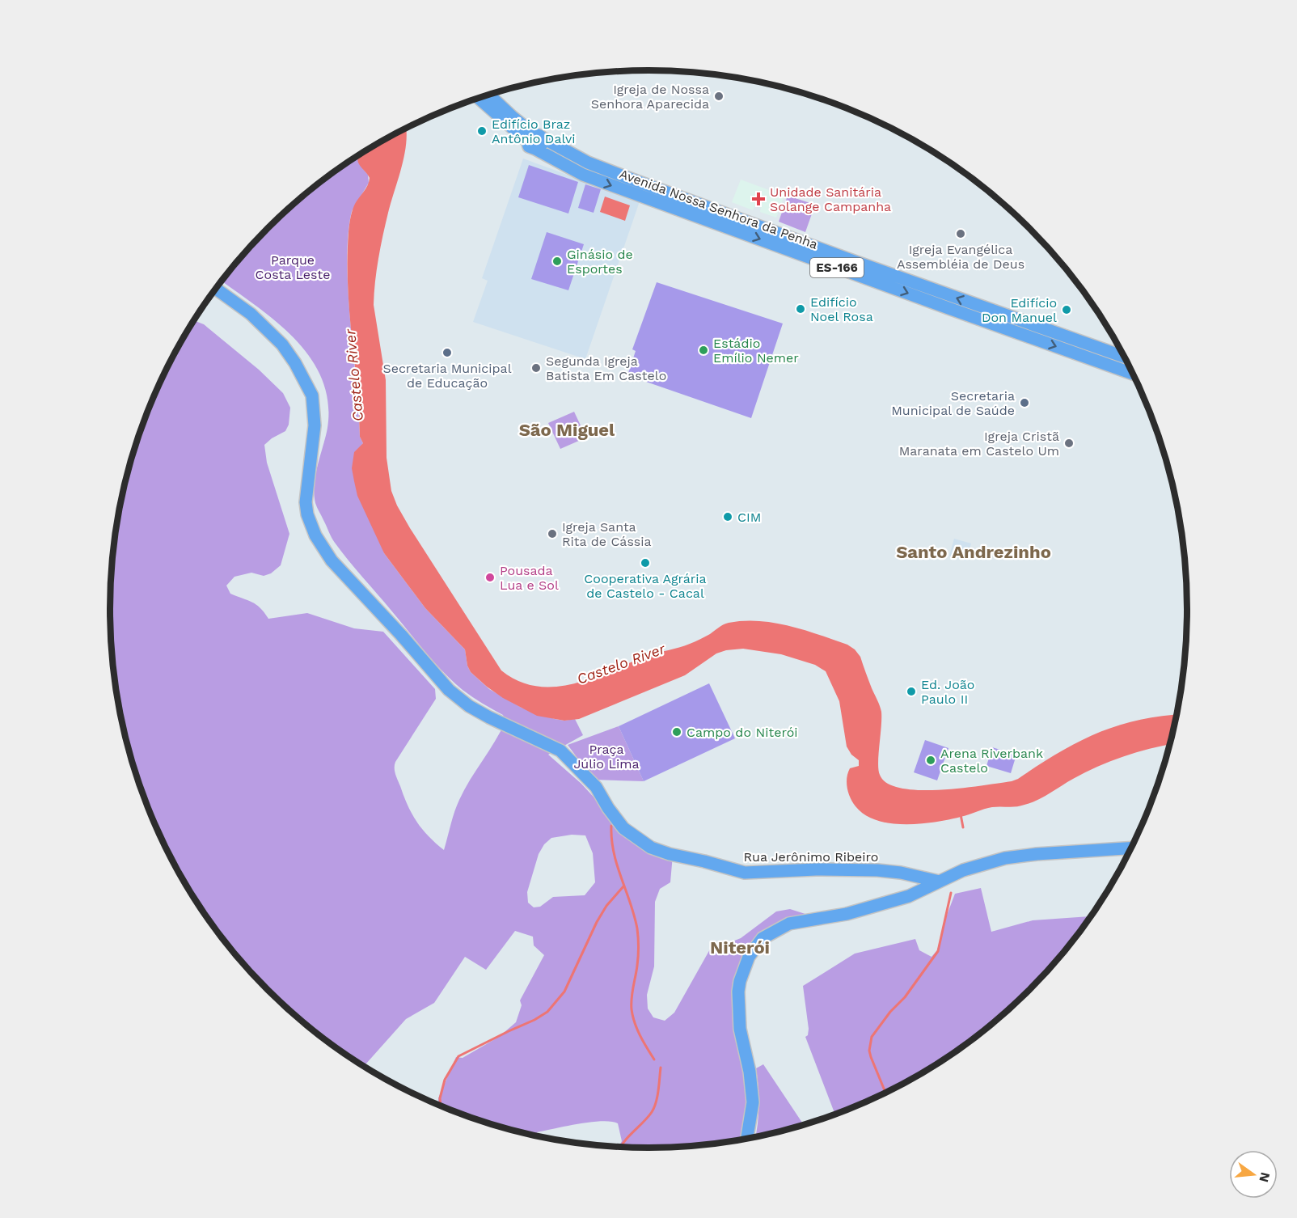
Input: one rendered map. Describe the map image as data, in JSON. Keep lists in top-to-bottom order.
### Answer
{
  "streets": {
    "main road": ["Avenida Nossa Senhora da Penha", "ES-166", "Rua Jerônimo Ribeiro"]
  },
  "districts": ["São Miguel", "Santo Andrezinho", "Niterói"],
  "water": ["Castelo River"],
  "parks": ["Parque Costa Leste", "Praça Júlio Lima"],
  "places": {
    "other": [
      "Igreja de Nossa Senhora Aparecida",
      "Edifício Braz Antônio Dalvi",
      "Igreja Evangélica Assembléia de Deus",
      "Ginásio de Esportes",
      "Edifício Noel Rosa",
      "Edifício Don Manuel",
      "Estádio Emílio Nemer",
      "Secretaria Municipal de Educação",
      "Segunda Igreja Batista Em Castelo",
      "Secretaria Municipal de Saúde",
      "Igreja Cristã Maranata em Castelo Um",
      "CIM",
      "Igreja Santa Rita de Cássia",
      "Cooperativa Agrária de Castelo - Cacal",
      "Pousada Lua e Sol",
      "Ed. João Paulo II",
      "Campo do Niterói",
      "Arena Riverbank Castelo"
    ],
    "health": ["Unidade Sanitária Solange Campanha"]
  },
  "north": "right"
}
